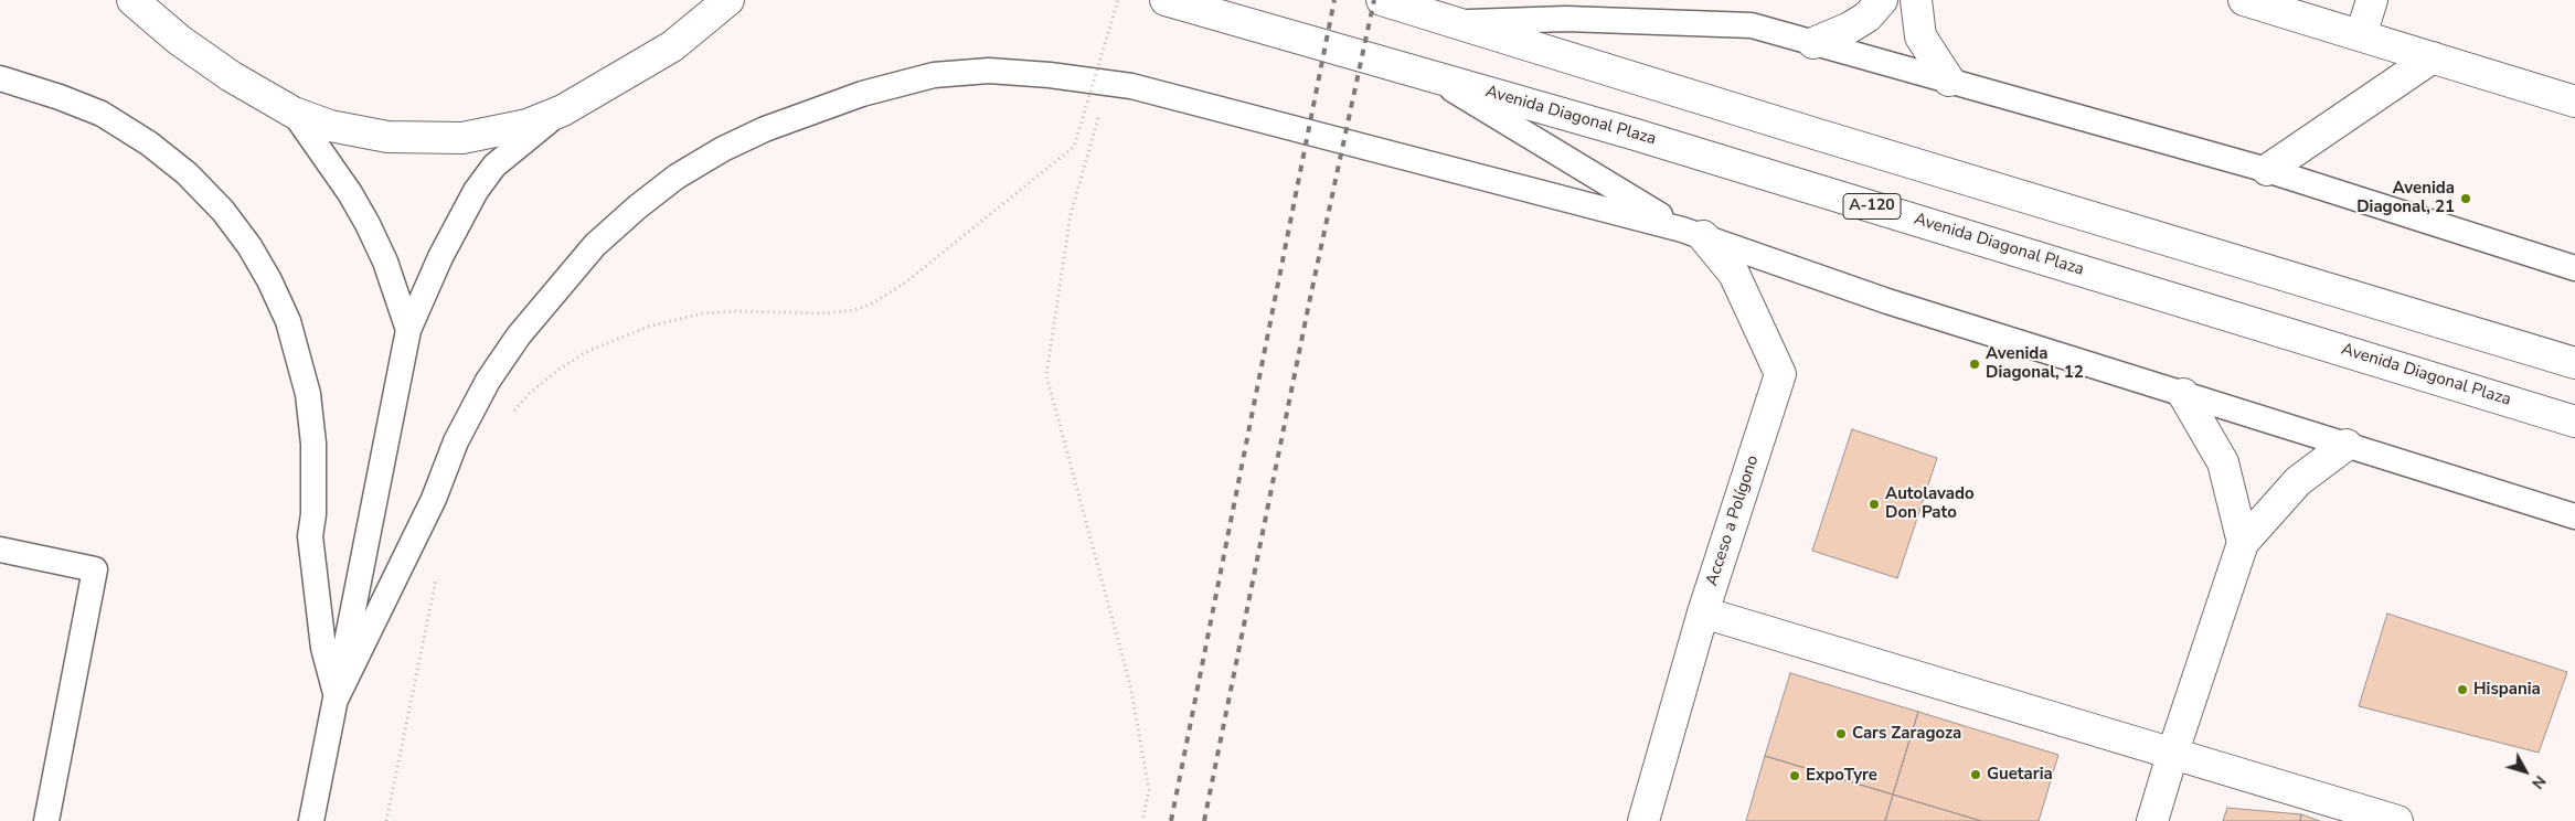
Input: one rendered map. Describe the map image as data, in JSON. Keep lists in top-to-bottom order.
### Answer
{
  "streets": {
    "main road": ["Avenida Diagonal Plaza", "A-120", "Acceso a Polígono"]
  },
  "places": [
    "Avenida Diagonal, 21",
    "Avenida Diagonal, 12",
    "Autolavado Don Pato",
    "Hispania",
    "Cars Zaragoza",
    "Guetaria",
    "ExpoTyre"
  ],
  "north": "bottom right"
}
